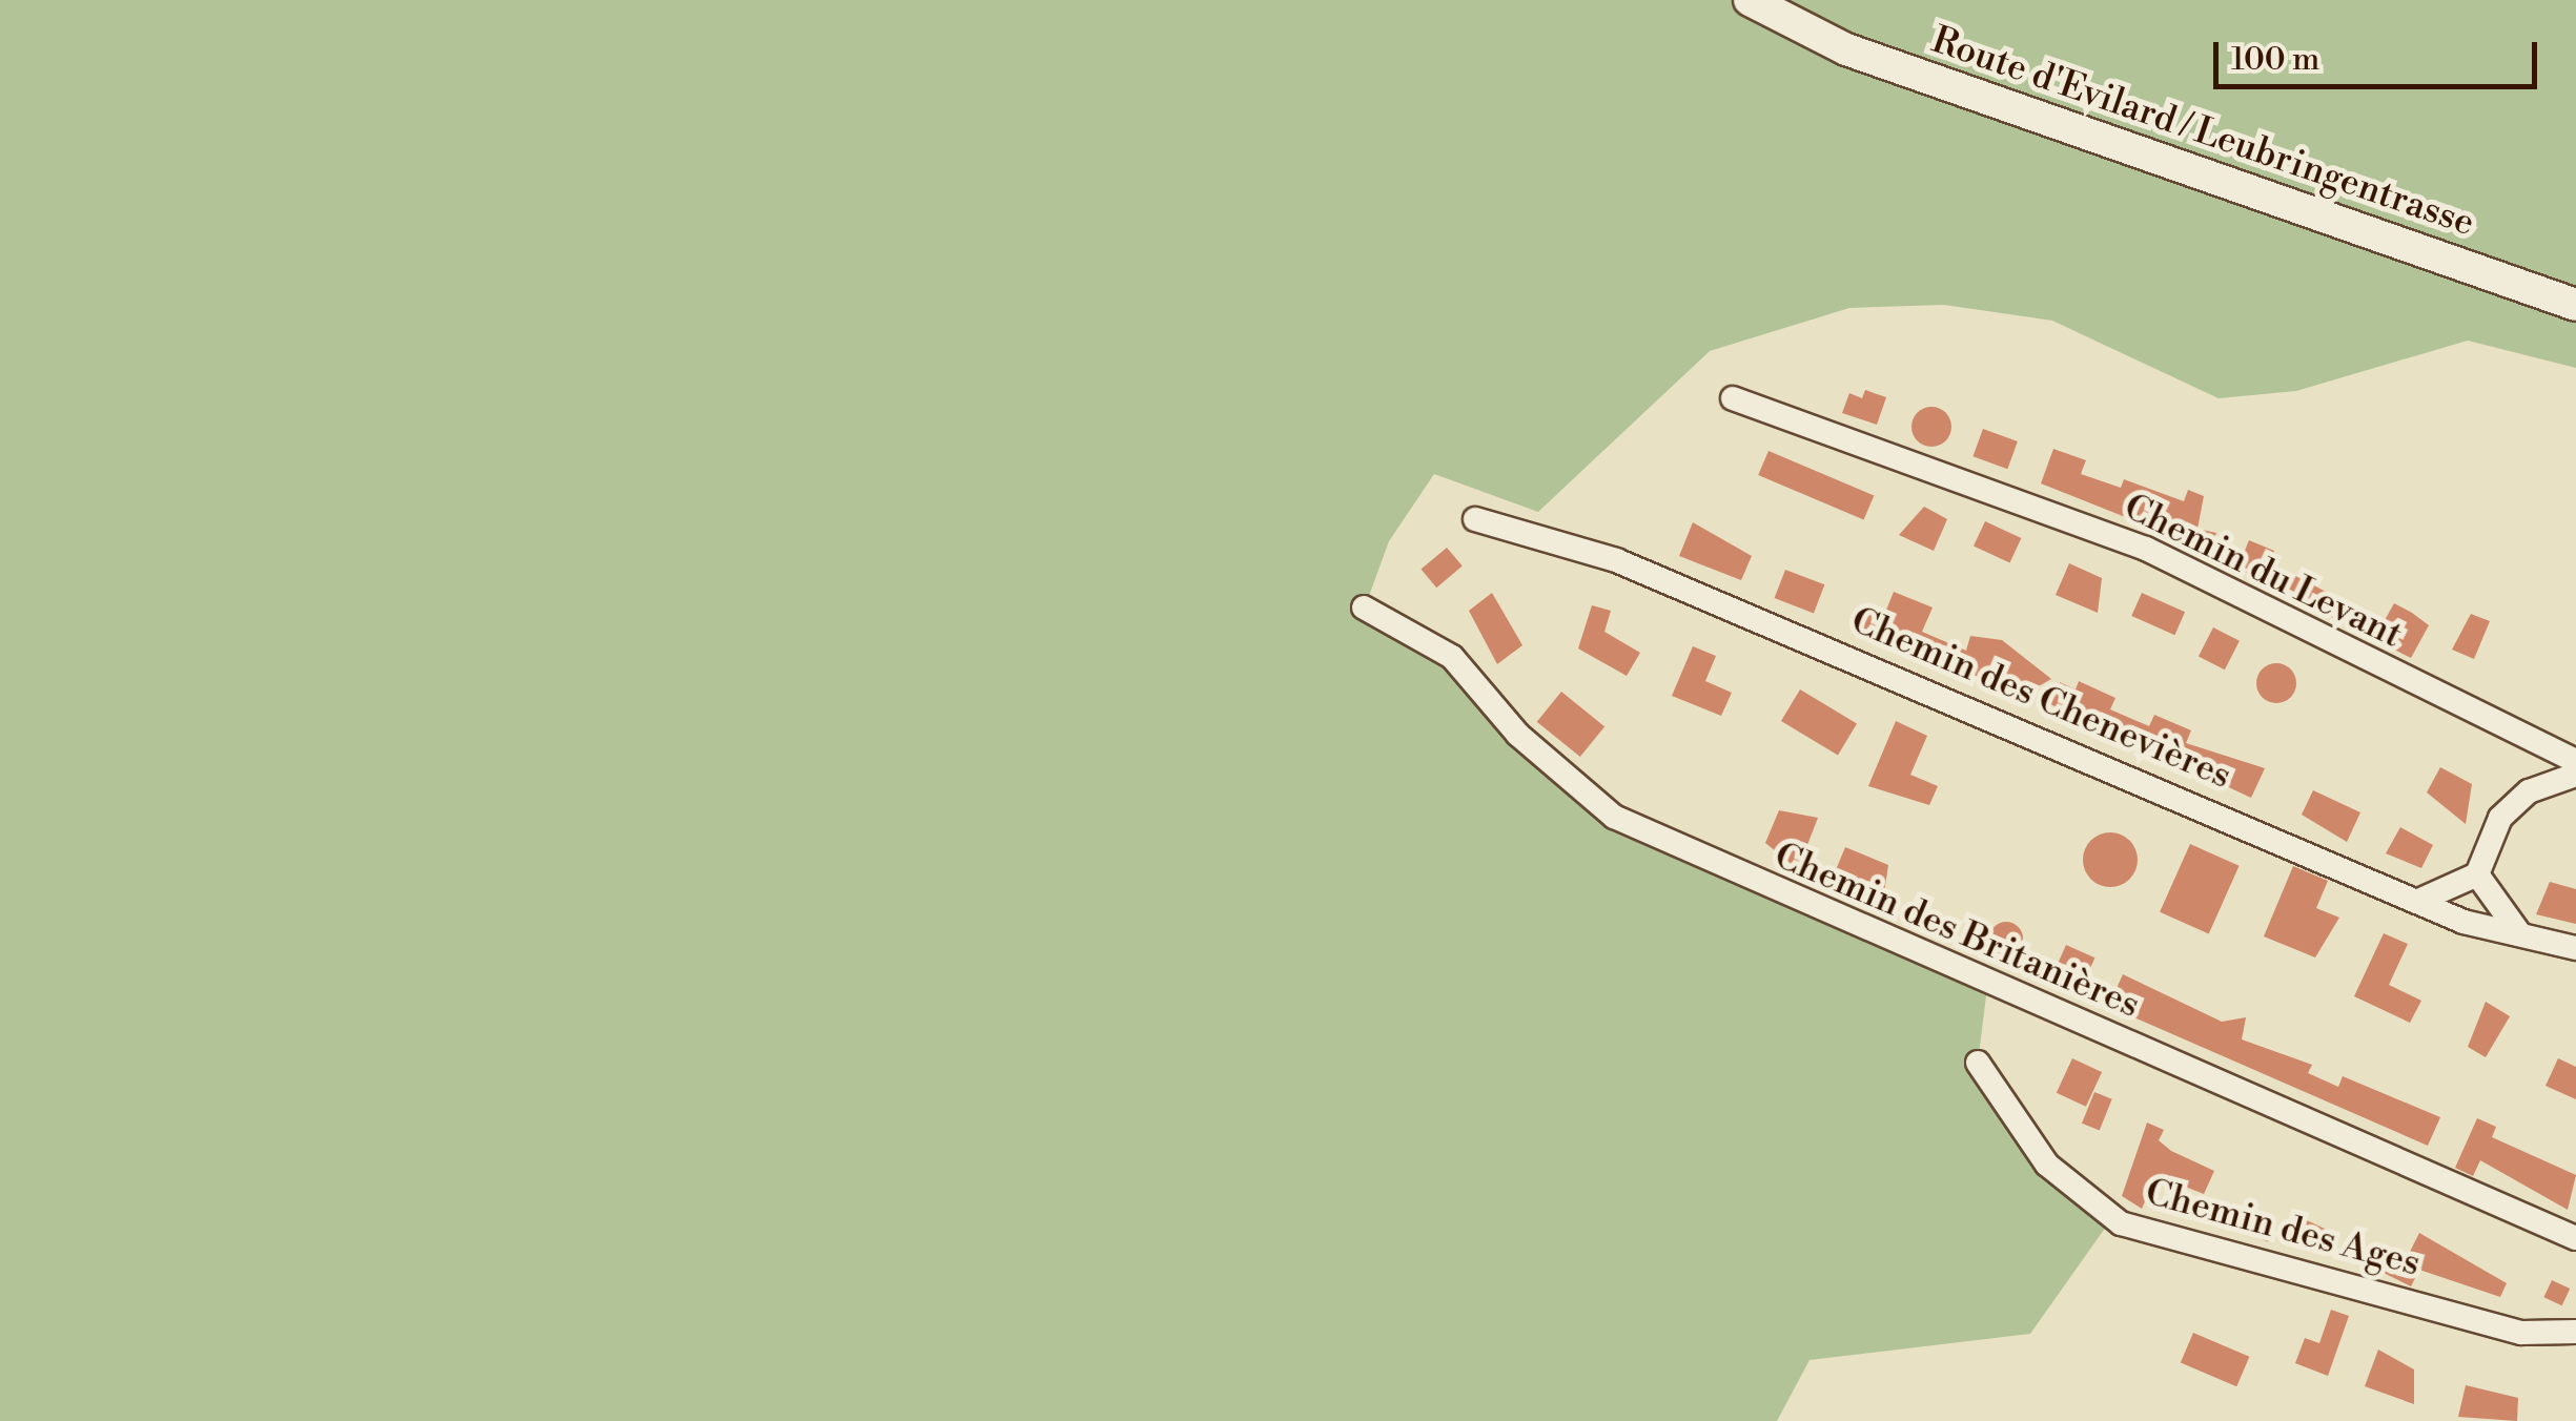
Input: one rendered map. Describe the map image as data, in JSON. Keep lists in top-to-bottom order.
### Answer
{
  "streets": {
    "street": [
      "Route d'Evilard / Leubringentrasse",
      "Chemin du Levant",
      "Chemin des Chenevières",
      "Chemin des Britanières",
      "Chemin des Ages"
    ]
  },
  "scale_bar": "100 m"
}
